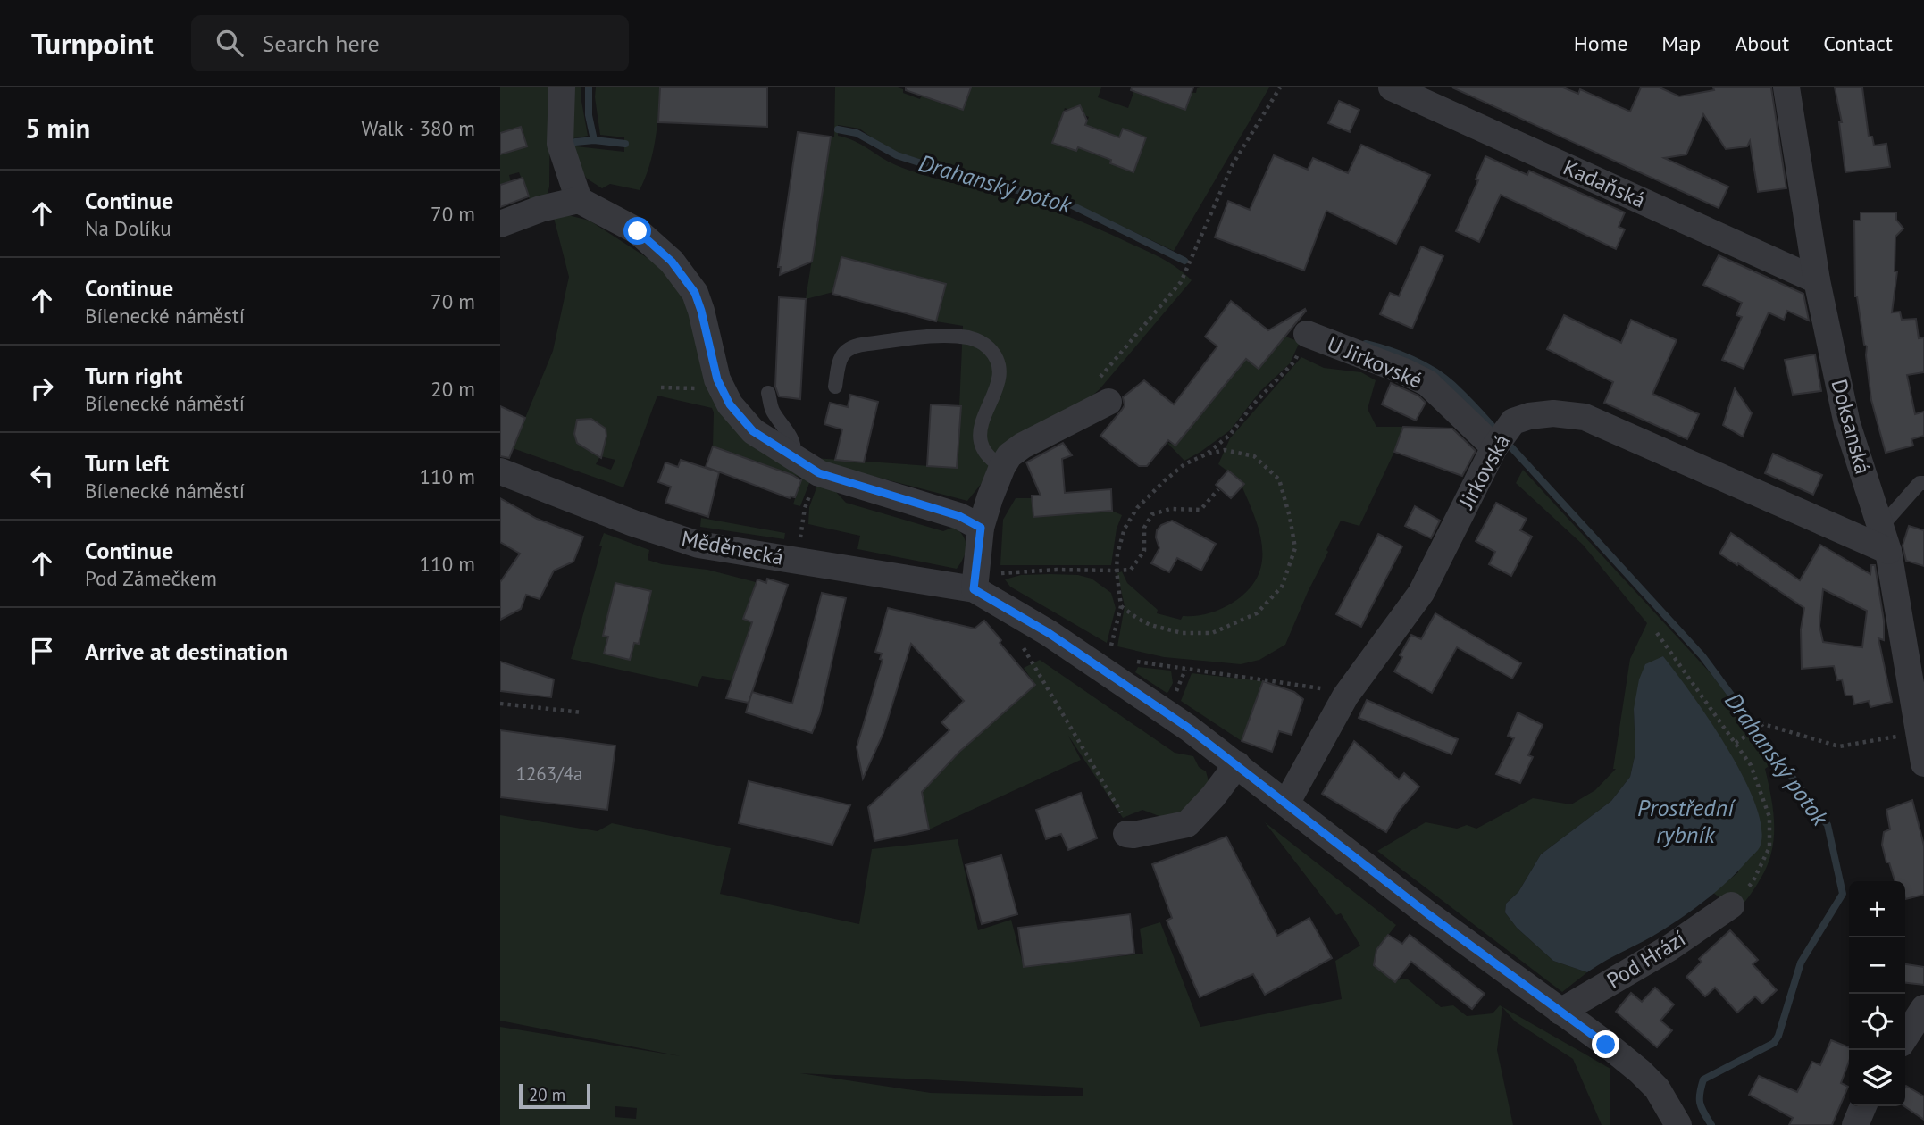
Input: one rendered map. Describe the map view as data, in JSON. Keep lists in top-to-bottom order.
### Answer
{
  "streets": {
    "street": [
      "Kadaňská",
      "U Jirkovské",
      "Doksanská",
      "Jirkovská",
      "Měděnecká",
      "Pod Hrází"
    ]
  },
  "crossings": [
    ["Kadaňská", "Doksanská"],
    ["U Jirkovské", "Jirkovská"],
    ["Doksanská", "Jirkovská"]
  ],
  "water": ["Drahanský potok", "Prostřední rybník"],
  "house_numbers": ["1263/4a"],
  "scale_bar": "20 m",
  "page": {
    "header": "Turnpoint",
    "search": "Search here",
    "nav": [
      "Home",
      "Map",
      "About",
      "Contact"
    ],
    "heading": ["5 min", "Walk · 380 m"],
    "list": [
      ["Continue", "Na Dolíku", "70 m"],
      ["Continue", "Bílenecké náměstí", "70 m"],
      ["Turn right", "Bílenecké náměstí", "20 m"],
      ["Turn left", "Bílenecké náměstí", "110 m"],
      ["Continue", "Pod Zámečkem", "110 m"],
      "Arrive at destination"
    ],
    "map_buttons": ["+", "−"],
    "scale": "20 m"
  }
}
